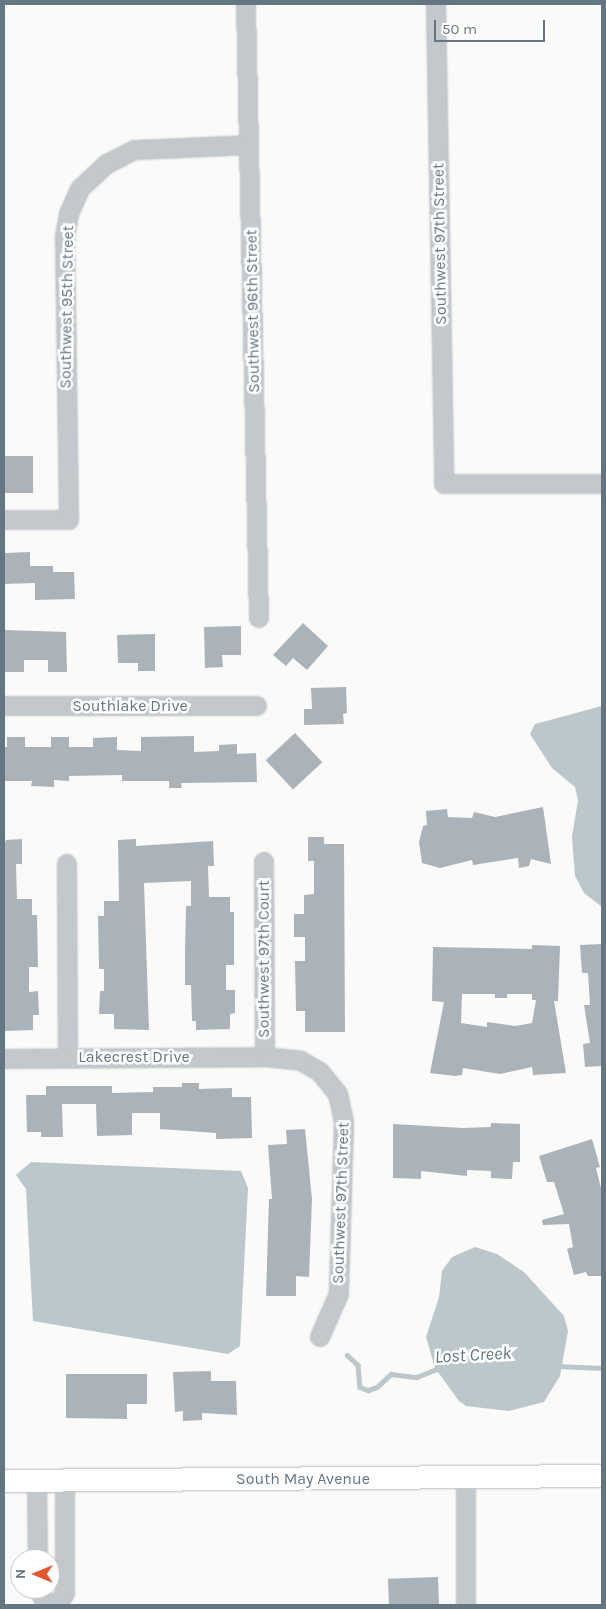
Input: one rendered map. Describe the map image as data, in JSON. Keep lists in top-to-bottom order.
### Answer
{
  "streets": {
    "main road": ["South May Avenue"],
    "street": [
      "Southwest 97th Street",
      "Southwest 95th Street",
      "Southwest 96th Street",
      "Southlake Drive",
      "Southwest 97th Court",
      "Lakecrest Drive"
    ]
  },
  "crossings": [
    ["Southwest 97th Street", "Southwest 97th Court"],
    ["Southwest 97th Street", "Lakecrest Drive"],
    ["Southwest 95th Street", "Southwest 96th Street"],
    ["Southwest 97th Court", "Lakecrest Drive"]
  ],
  "water": ["Lost Creek"],
  "scale_bar": "50 m",
  "north": "left"
}
